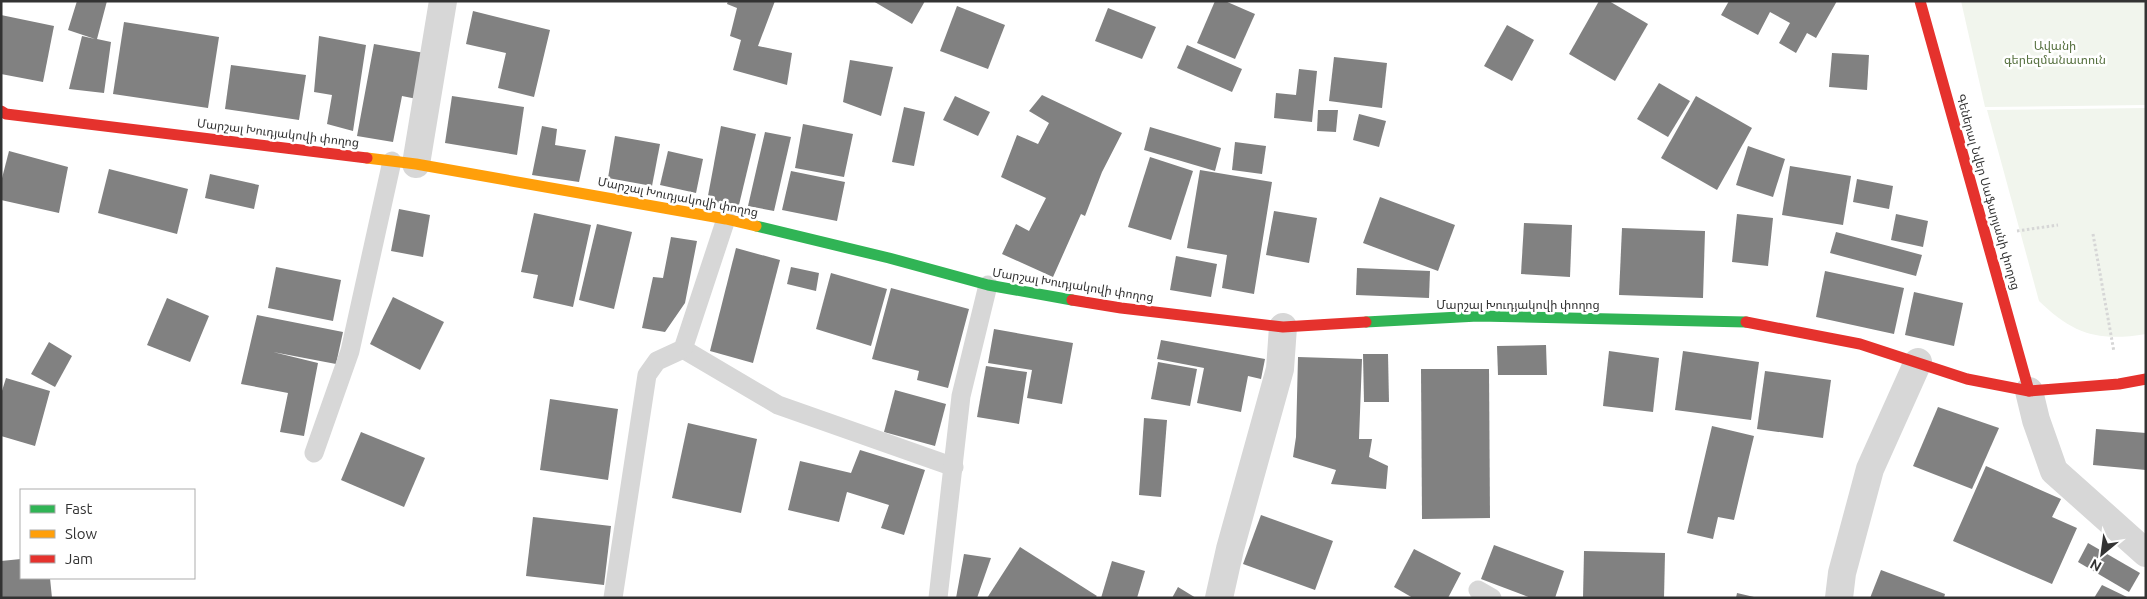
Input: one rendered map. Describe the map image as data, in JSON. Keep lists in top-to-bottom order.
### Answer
{
  "streets": {
    "street": ["Մարշալ Խուդյակովի փողոց", "Գեներալ Նվեր Սաֆարյանի փողոց"]
  },
  "crossings": [
    ["Մարշալ Խուդյակովի փողոց", "Գեներալ Նվեր Սաֆարյանի փողոց"]
  ],
  "parks": ["Ավանի գերեզմանատուն"],
  "legend": ["Fast", "Slow", "Jam"],
  "north": "bottom left"
}
